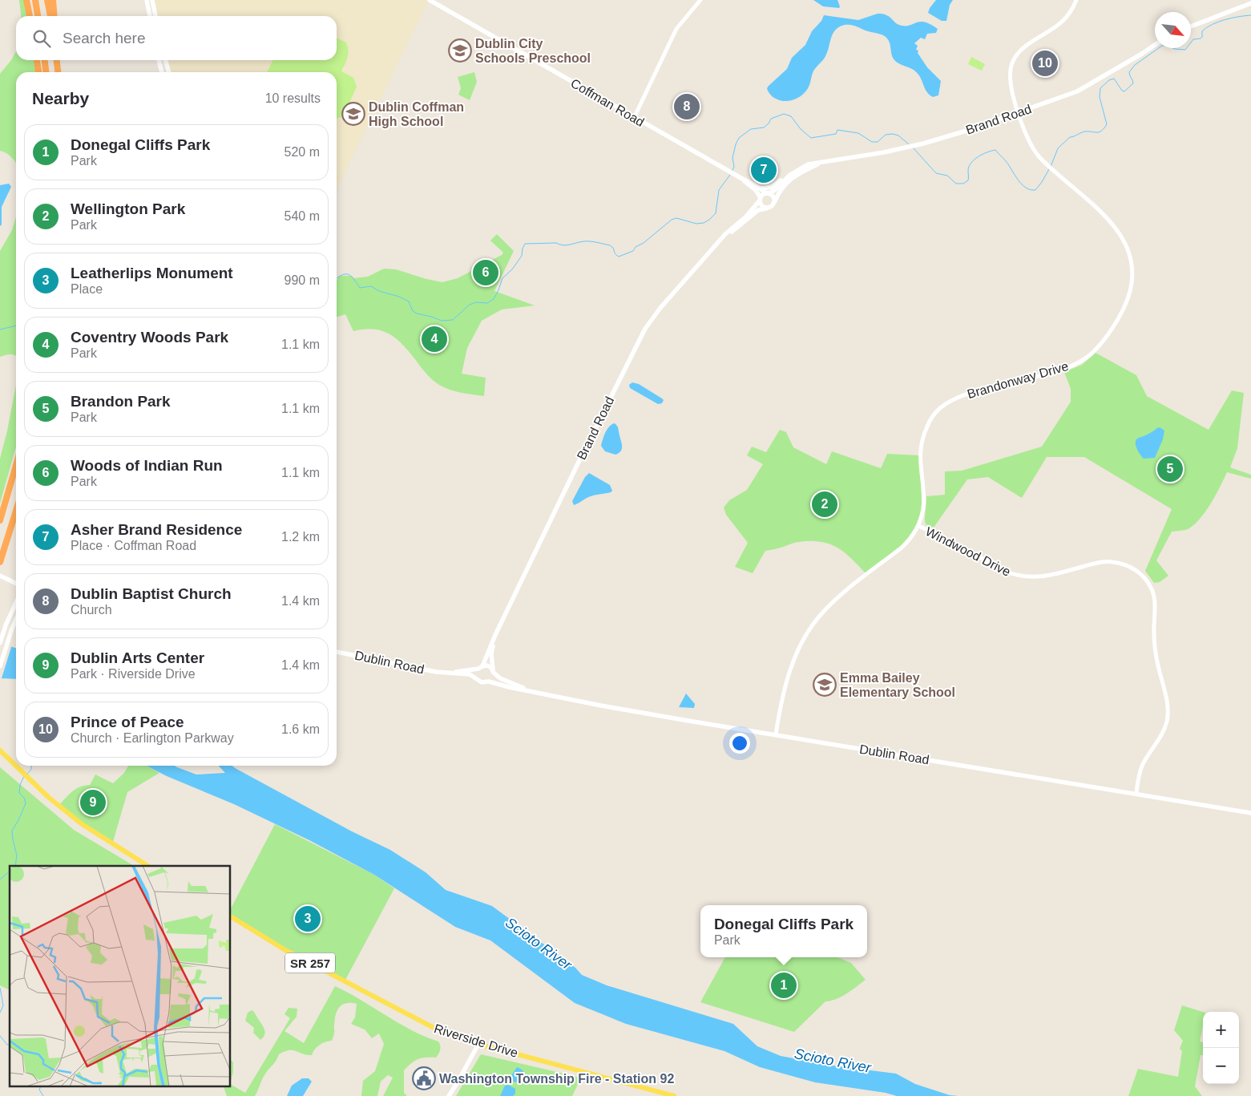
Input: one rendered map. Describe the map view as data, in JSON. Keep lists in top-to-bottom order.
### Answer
{
  "streets": {
    "main road": [
      "Coffman Road",
      "Brand Road",
      "Dublin Road",
      "SR 257",
      "Riverside Drive"
    ],
    "street": ["Brandonway Drive", "Windwood Drive"]
  },
  "crossings": [
    ["Coffman Road", "Brand Road"],
    ["Brand Road", "Brandonway Drive"],
    ["Brand Road", "Dublin Road"],
    ["Brandonway Drive", "Windwood Drive"],
    ["Brandonway Drive", "Dublin Road"],
    ["Windwood Drive", "Dublin Road"]
  ],
  "water": ["Scioto River"],
  "places": {
    "school or university": ["Dublin City Schools Preschool", "Dublin Coffman High School", "Emma Bailey Elementary School"],
    "public building": ["Washington Township Fire - Station 92"]
  },
  "north": "bottom right",
  "page": {
    "search": "Search here",
    "pins": [
      "10",
      "8",
      "7",
      "6",
      "4",
      "5",
      "2",
      "9",
      "3",
      "1"
    ],
    "heading": ["Nearby", "10 results"],
    "list": [
      {
        "mark": "1",
        "name": "Donegal Cliffs Park",
        "note": "Park",
        "value": "520 m"
      },
      {
        "mark": "2",
        "name": "Wellington Park",
        "note": "Park",
        "value": "540 m"
      },
      {
        "mark": "3",
        "name": "Leatherlips Monument",
        "note": "Place",
        "value": "990 m"
      },
      {
        "mark": "4",
        "name": "Coventry Woods Park",
        "note": "Park",
        "value": "1.1 km"
      },
      {
        "mark": "5",
        "name": "Brandon Park",
        "note": "Park",
        "value": "1.1 km"
      },
      {
        "mark": "6",
        "name": "Woods of Indian Run",
        "note": "Park",
        "value": "1.1 km"
      },
      {
        "mark": "7",
        "name": "Asher Brand Residence",
        "note": "Place · Coffman Road",
        "value": "1.2 km"
      },
      {
        "mark": "8",
        "name": "Dublin Baptist Church",
        "note": "Church",
        "value": "1.4 km"
      },
      {
        "mark": "9",
        "name": "Dublin Arts Center",
        "note": "Park · Riverside Drive",
        "value": "1.4 km"
      },
      {
        "mark": "10",
        "name": "Prince of Peace",
        "note": "Church · Earlington Parkway",
        "value": "1.6 km"
      }
    ],
    "popup": ["Donegal Cliffs Park", "Park"],
    "map_buttons": ["+", "−"]
  }
}
